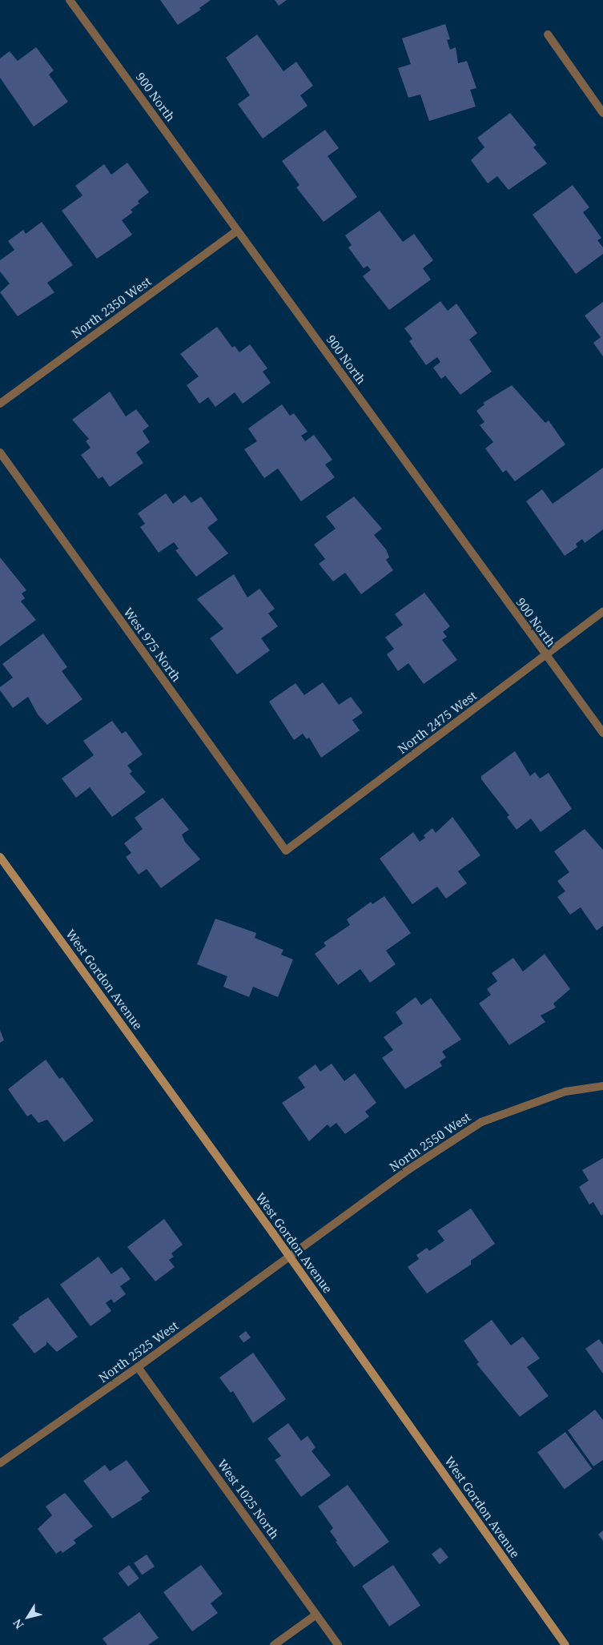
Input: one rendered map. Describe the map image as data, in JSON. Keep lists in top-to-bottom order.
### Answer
{
  "streets": {
    "main road": ["West Gordon Avenue"],
    "street": [
      "900 North",
      "North 2350 West",
      "West 975 North",
      "North 2475 West",
      "North 2550 West",
      "North 2525 West",
      "West 1025 North"
    ]
  },
  "crossings": [
    ["900 North", "North 2350 West"],
    ["900 North", "North 2475 West"],
    ["West 975 North", "North 2475 West"],
    ["West Gordon Avenue", "North 2550 West"],
    ["West Gordon Avenue", "North 2525 West"],
    ["North 2550 West", "North 2525 West"],
    ["North 2525 West", "West 1025 North"]
  ],
  "north": "bottom left"
}
